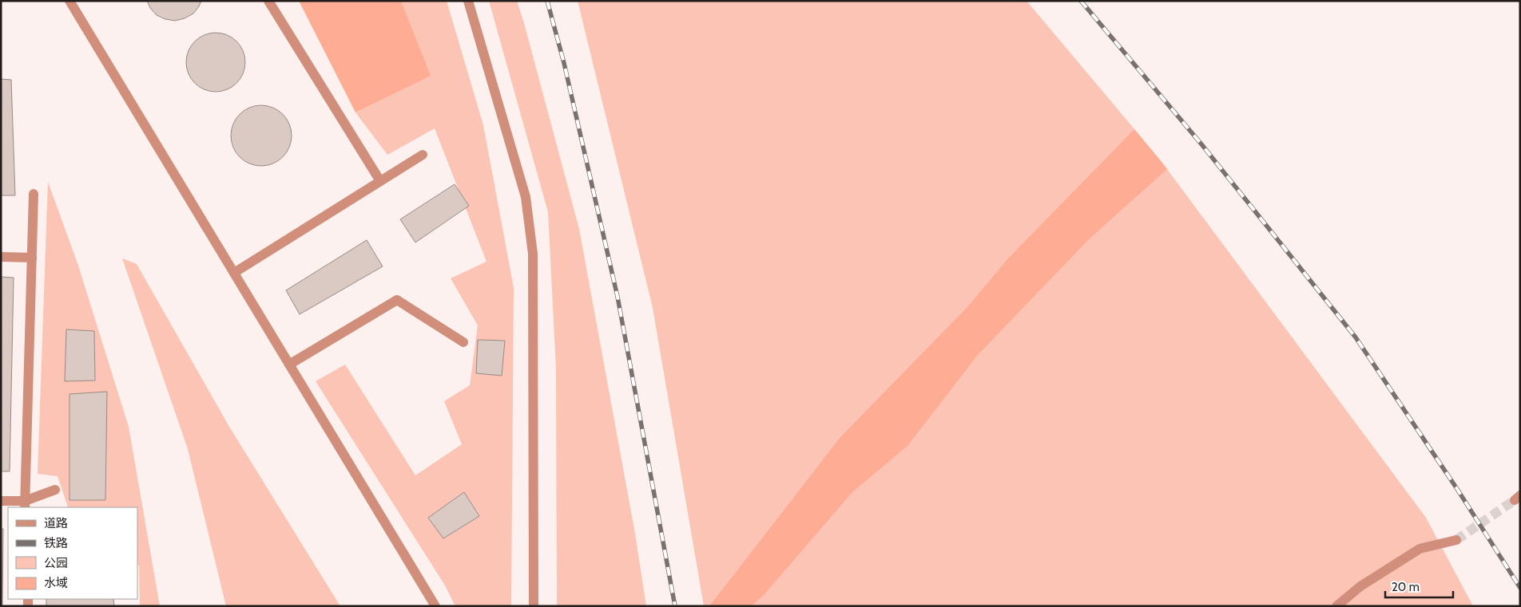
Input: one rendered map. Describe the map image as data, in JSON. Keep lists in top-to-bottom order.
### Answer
{
  "legend": [
    "道路",
    "铁路",
    "公园",
    "水域"
  ],
  "scale_bar": "20 m"
}
